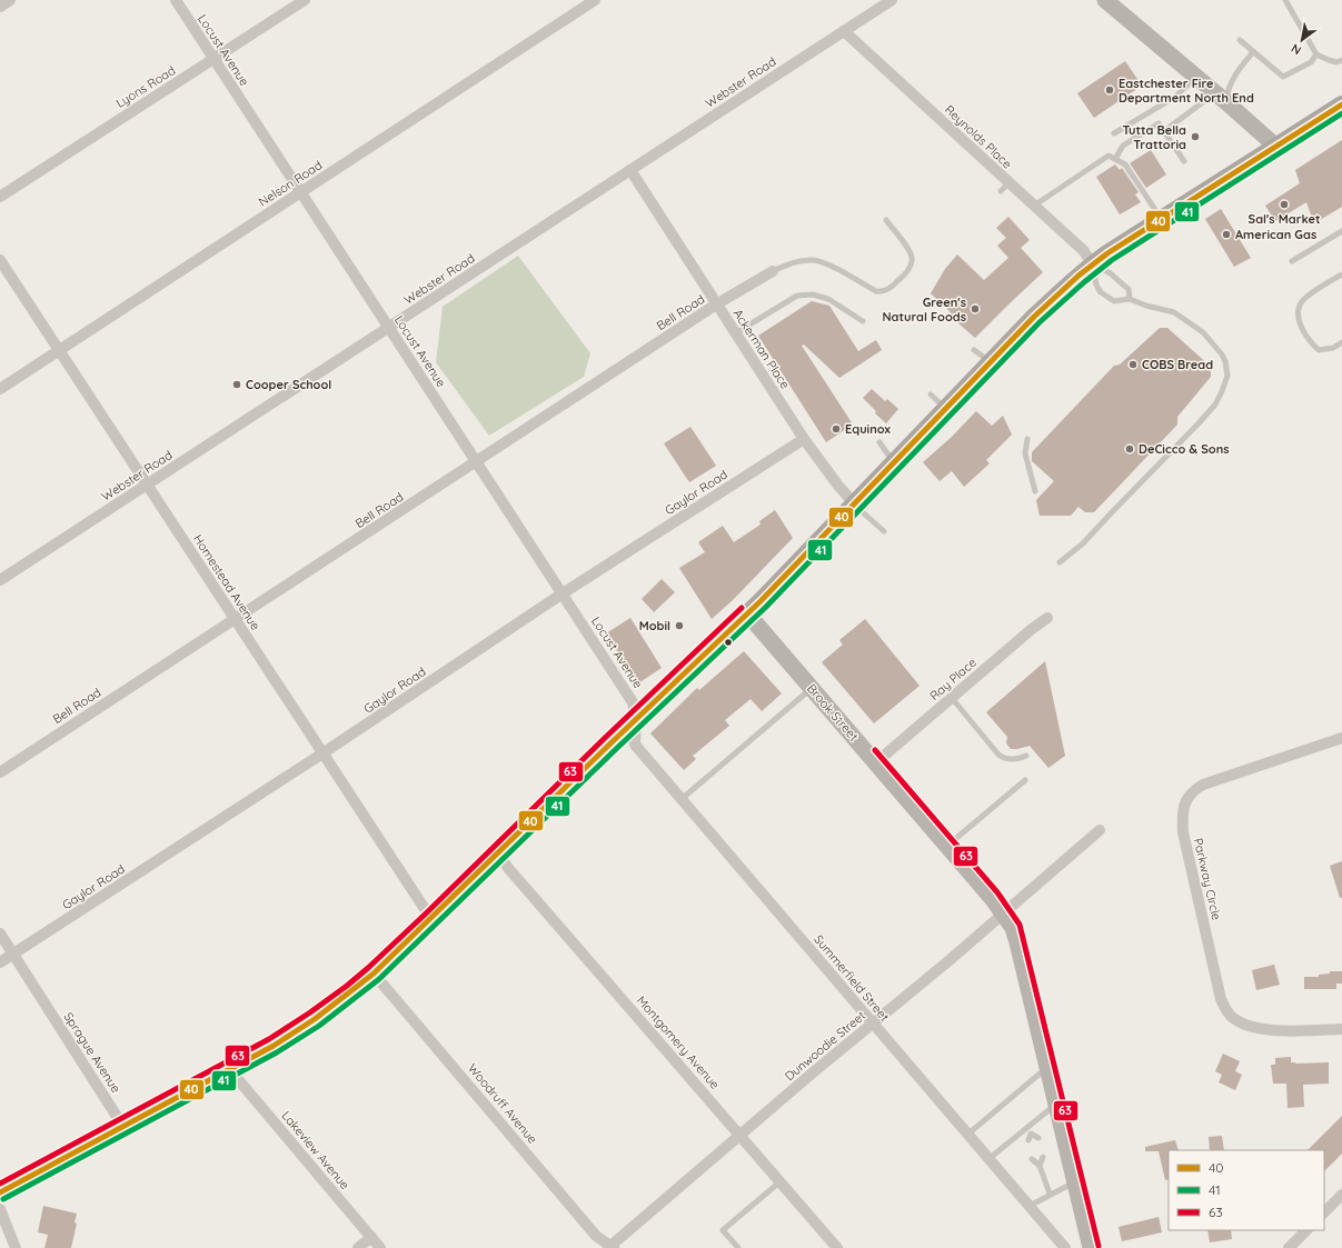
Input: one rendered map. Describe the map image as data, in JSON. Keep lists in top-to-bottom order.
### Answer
{
  "streets": {
    "street": [
      "Locust Avenue",
      "Webster Road",
      "Lyons Road",
      "Reynolds Place",
      "Nelson Road",
      "Bell Road",
      "Ackerman Place",
      "Gaylor Road",
      "Homestead Avenue",
      "Ray Place",
      "Brook Street",
      "Parkway Circle",
      "Summerfield Street",
      "Montgomery Avenue",
      "Dunwoodie Street",
      "Sprague Avenue",
      "Woodruff Avenue",
      "Lakeview Avenue"
    ]
  },
  "crossings": [
    ["Locust Avenue", "Webster Road"],
    ["Locust Avenue", "Lyons Road"],
    ["Locust Avenue", "Nelson Road"],
    ["Locust Avenue", "Bell Road"],
    ["Locust Avenue", "Gaylor Road"],
    ["Locust Avenue", "Summerfield Street"],
    ["Webster Road", "Reynolds Place"],
    ["Webster Road", "Ackerman Place"],
    ["Webster Road", "Homestead Avenue"],
    ["Nelson Road", "Homestead Avenue"],
    ["Bell Road", "Ackerman Place"],
    ["Bell Road", "Homestead Avenue"],
    ["Ackerman Place", "Gaylor Road"],
    ["Gaylor Road", "Homestead Avenue"],
    ["Gaylor Road", "Sprague Avenue"],
    ["Ray Place", "Brook Street"],
    ["Brook Street", "Dunwoodie Street"],
    ["Summerfield Street", "Dunwoodie Street"],
    ["Montgomery Avenue", "Dunwoodie Street"],
    ["Dunwoodie Street", "Woodruff Avenue"]
  ],
  "places": [
    "Eastchester Fire Department North End",
    "Tutta Bella Trattoria",
    "Sal's Market",
    "American Gas",
    "Green's Natural Foods",
    "COBS Bread",
    "Cooper School",
    "Equinox",
    "DeCicco & Sons",
    "Mobil"
  ],
  "lines": ["transit line 40", "transit line 41", "transit line 63"],
  "legend": ["40", "41", "63"],
  "north": "bottom left"
}
